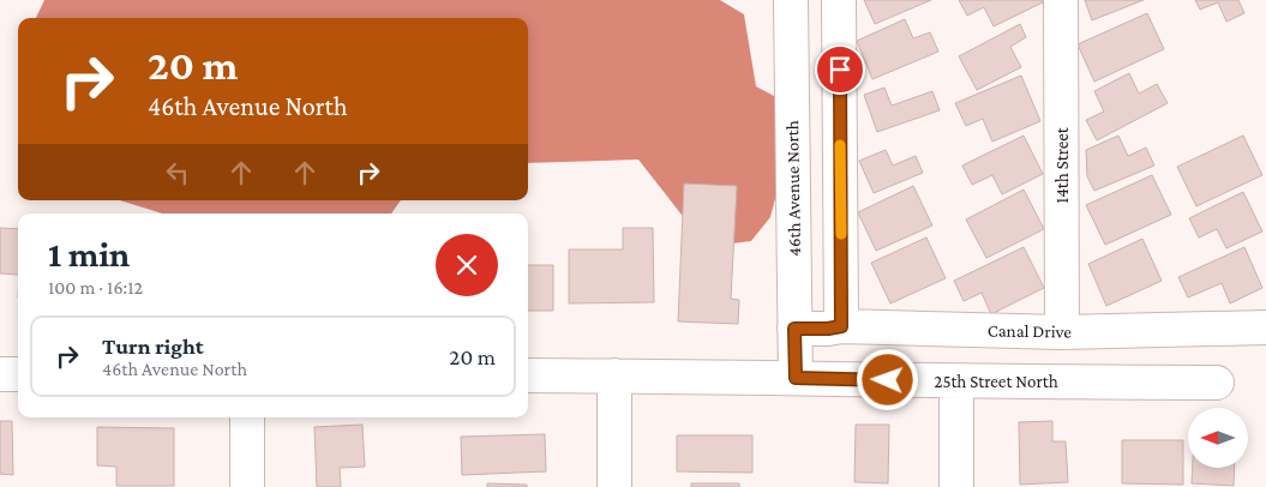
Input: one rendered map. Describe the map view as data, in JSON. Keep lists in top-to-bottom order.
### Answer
{
  "streets": {
    "street": [
      "14th Street",
      "46th Avenue North",
      "Canal Drive",
      "25th Street North"
    ]
  },
  "crossings": [
    ["14th Street", "Canal Drive"],
    ["46th Avenue North", "Canal Drive"],
    ["46th Avenue North", "25th Street North"]
  ],
  "north": "left",
  "page": {
    "turn": ["20 m", "46th Avenue North"],
    "heading": ["1 min", "100 m · 16:12"],
    "list": [
      {
        "name": "Turn right",
        "note": "46th Avenue North",
        "value": "20 m"
      }
    ]
  }
}
